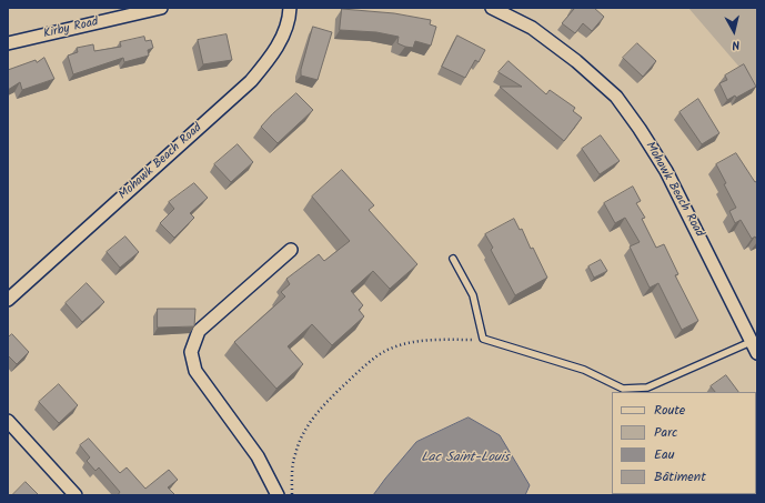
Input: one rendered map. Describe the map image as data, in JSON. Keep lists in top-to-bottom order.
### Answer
{
  "streets": {
    "street": ["Kirby Road", "Mohawk Beach Road"]
  },
  "water": ["Lac Saint-Louis"],
  "legend": [
    "Route",
    "Parc",
    "Eau",
    "Bâtiment"
  ],
  "north": "bottom"
}
